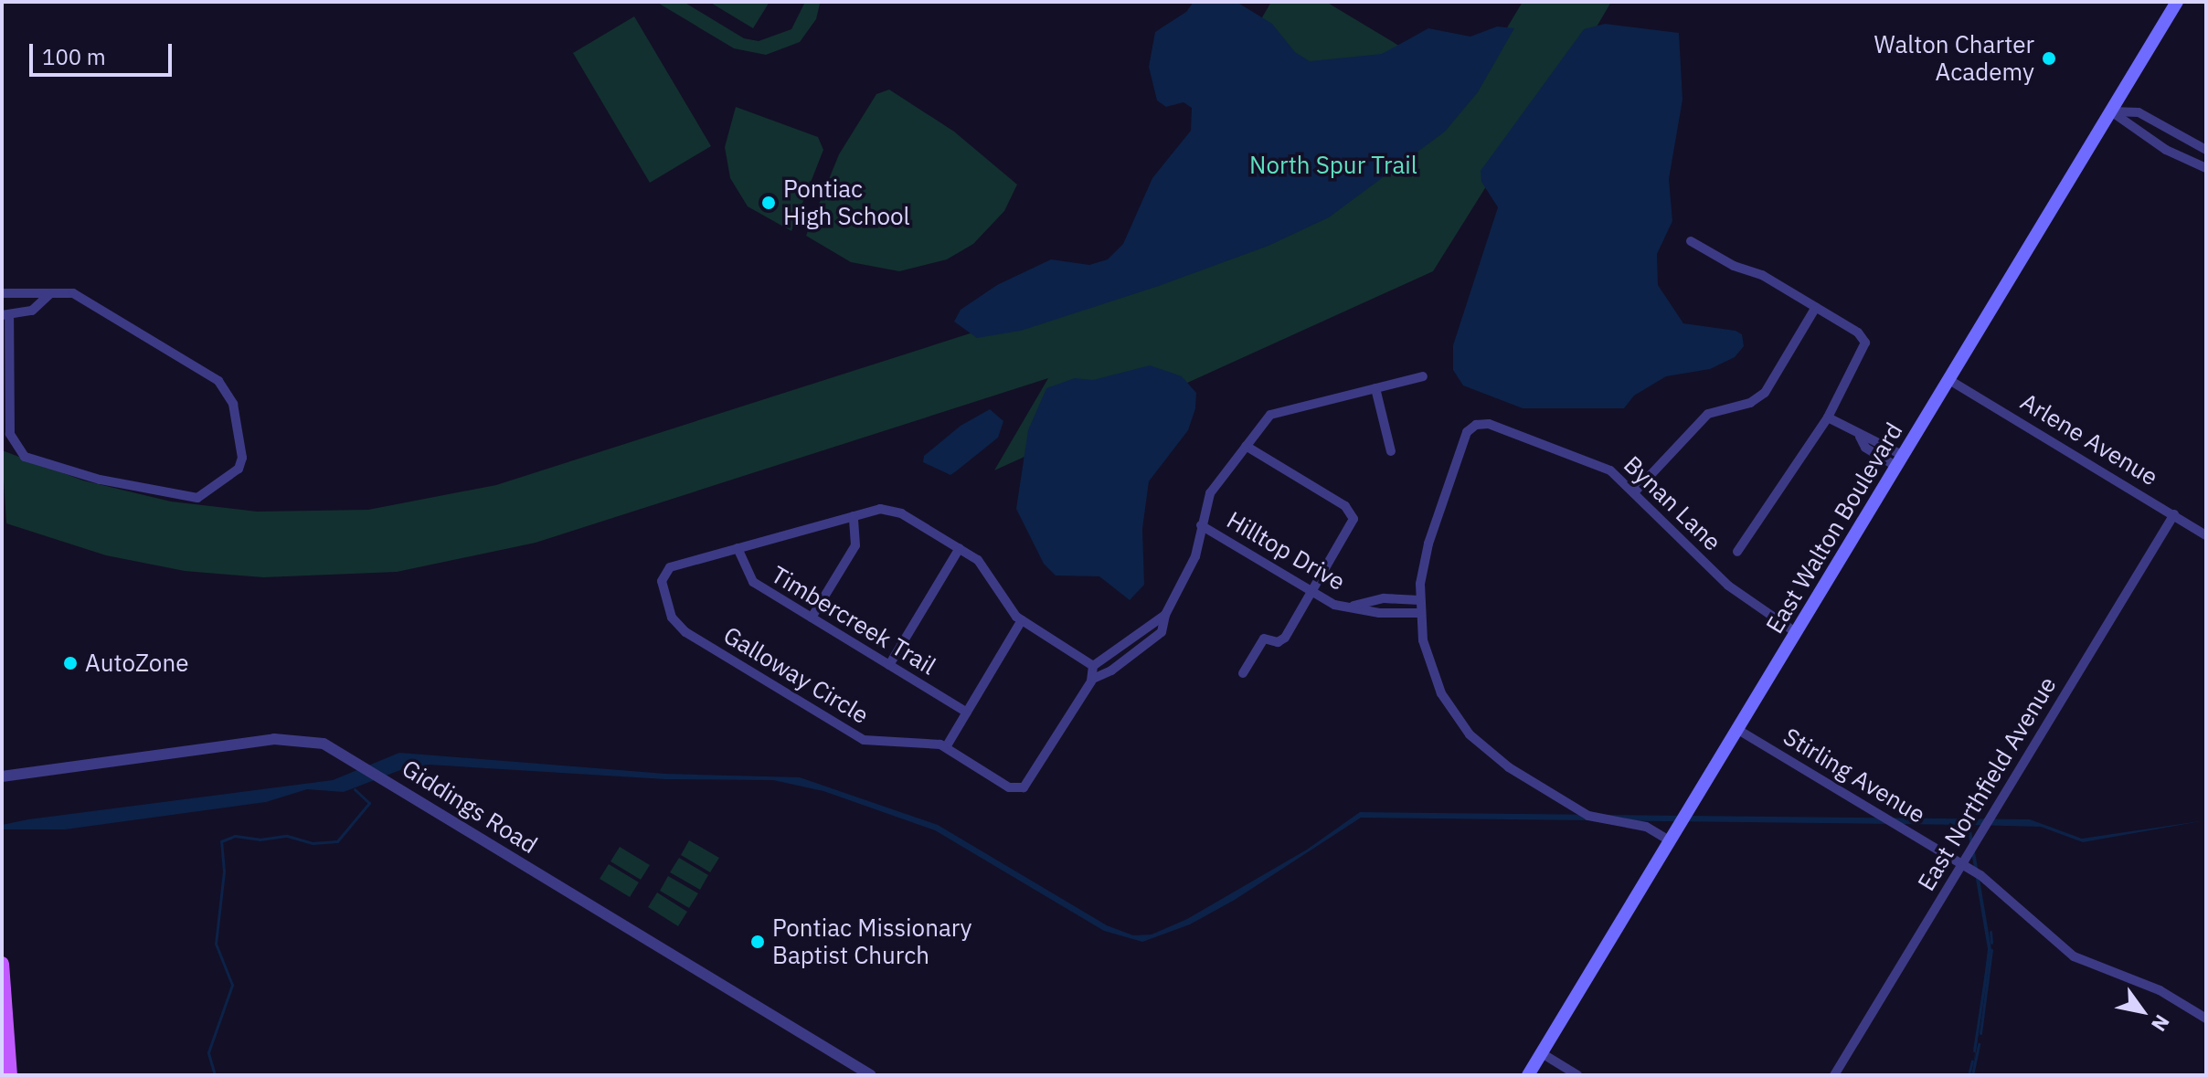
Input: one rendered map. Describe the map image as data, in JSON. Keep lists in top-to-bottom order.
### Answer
{
  "streets": {
    "main road": ["East Walton Boulevard"],
    "street": [
      "Arlene Avenue",
      "Bynan Lane",
      "Hilltop Drive",
      "Timbercreek Trail",
      "Galloway Circle",
      "Stirling Avenue",
      "East Northfield Avenue",
      "Giddings Road"
    ]
  },
  "crossings": [
    ["Arlene Avenue", "East Walton Boulevard"],
    ["Arlene Avenue", "East Northfield Avenue"],
    ["Bynan Lane", "East Walton Boulevard"],
    ["Bynan Lane", "Hilltop Drive"],
    ["East Walton Boulevard", "Stirling Avenue"],
    ["Timbercreek Trail", "Galloway Circle"],
    ["Stirling Avenue", "East Northfield Avenue"]
  ],
  "parks": ["North Spur Trail"],
  "places": [
    "Walton Charter Academy",
    "Pontiac High School",
    "AutoZone",
    "Pontiac Missionary Baptist Church"
  ],
  "scale_bar": "100 m",
  "north": "bottom right"
}
